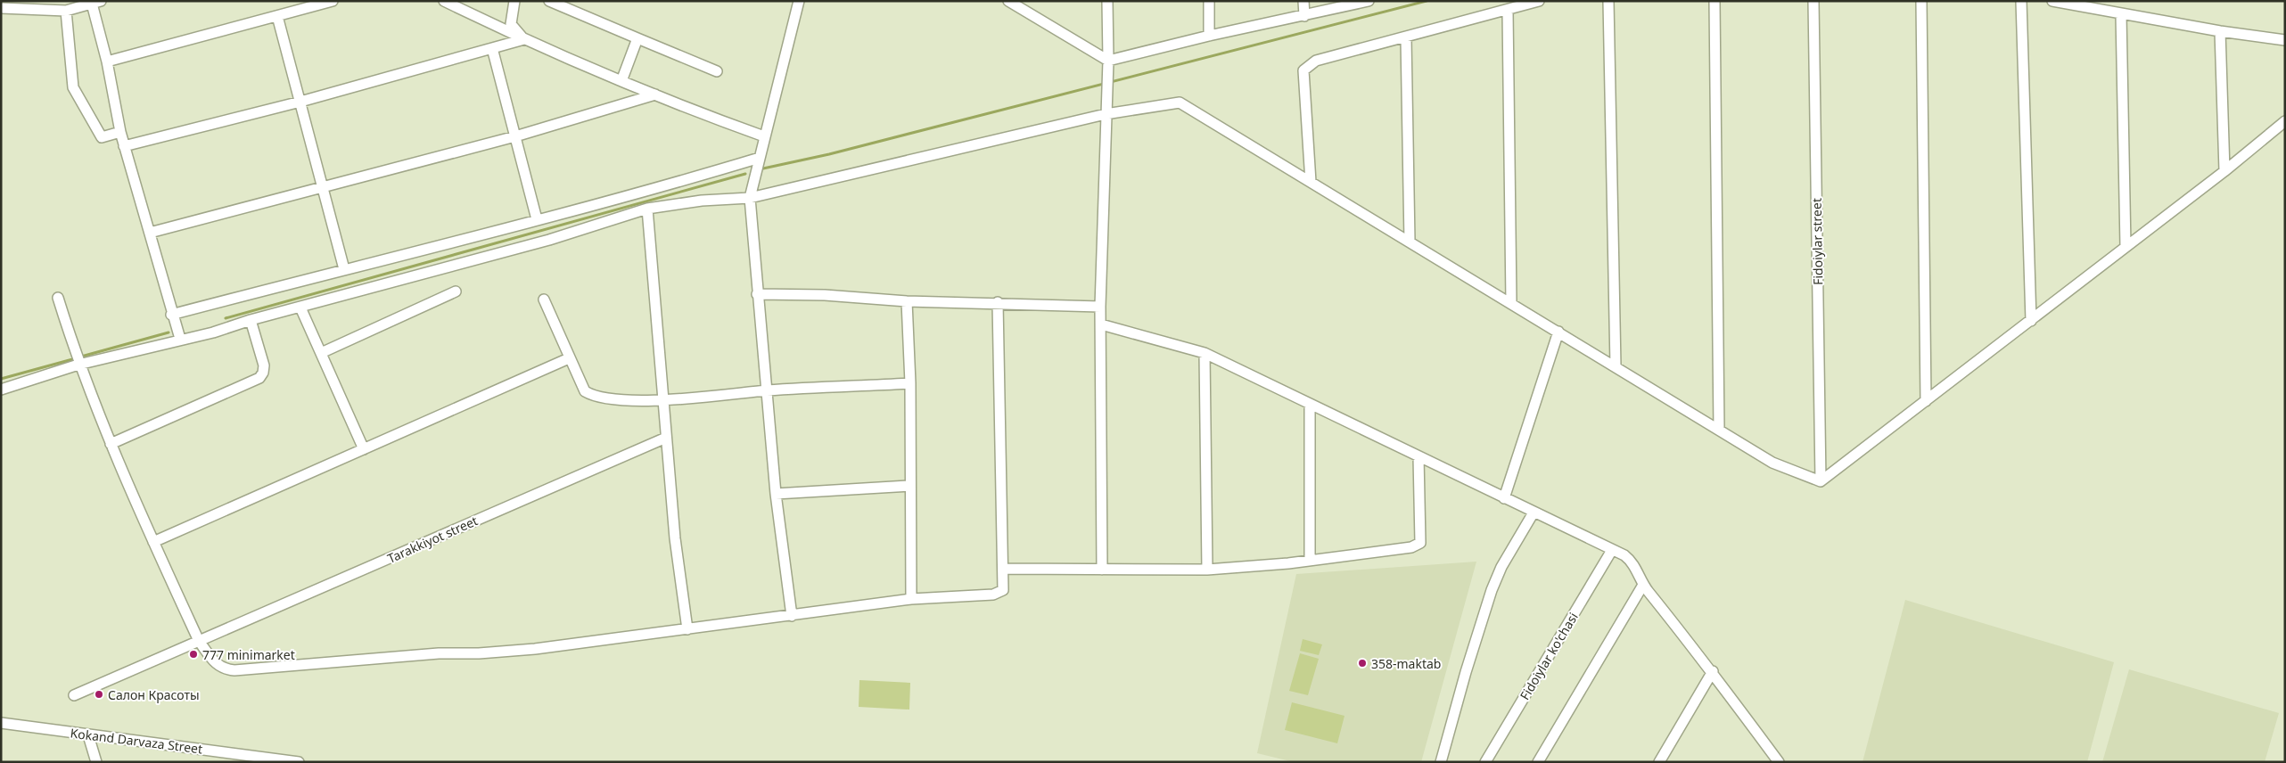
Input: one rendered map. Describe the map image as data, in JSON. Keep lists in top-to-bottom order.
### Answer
{
  "streets": {
    "street": [
      "Fidoiylar street",
      "Tarakkiyot street",
      "Fidoiylar ko'chasi",
      "Kokand Darvaza Street"
    ]
  },
  "places": ["777 minimarket", "358-maktab", "Салон Красоты"]
}
